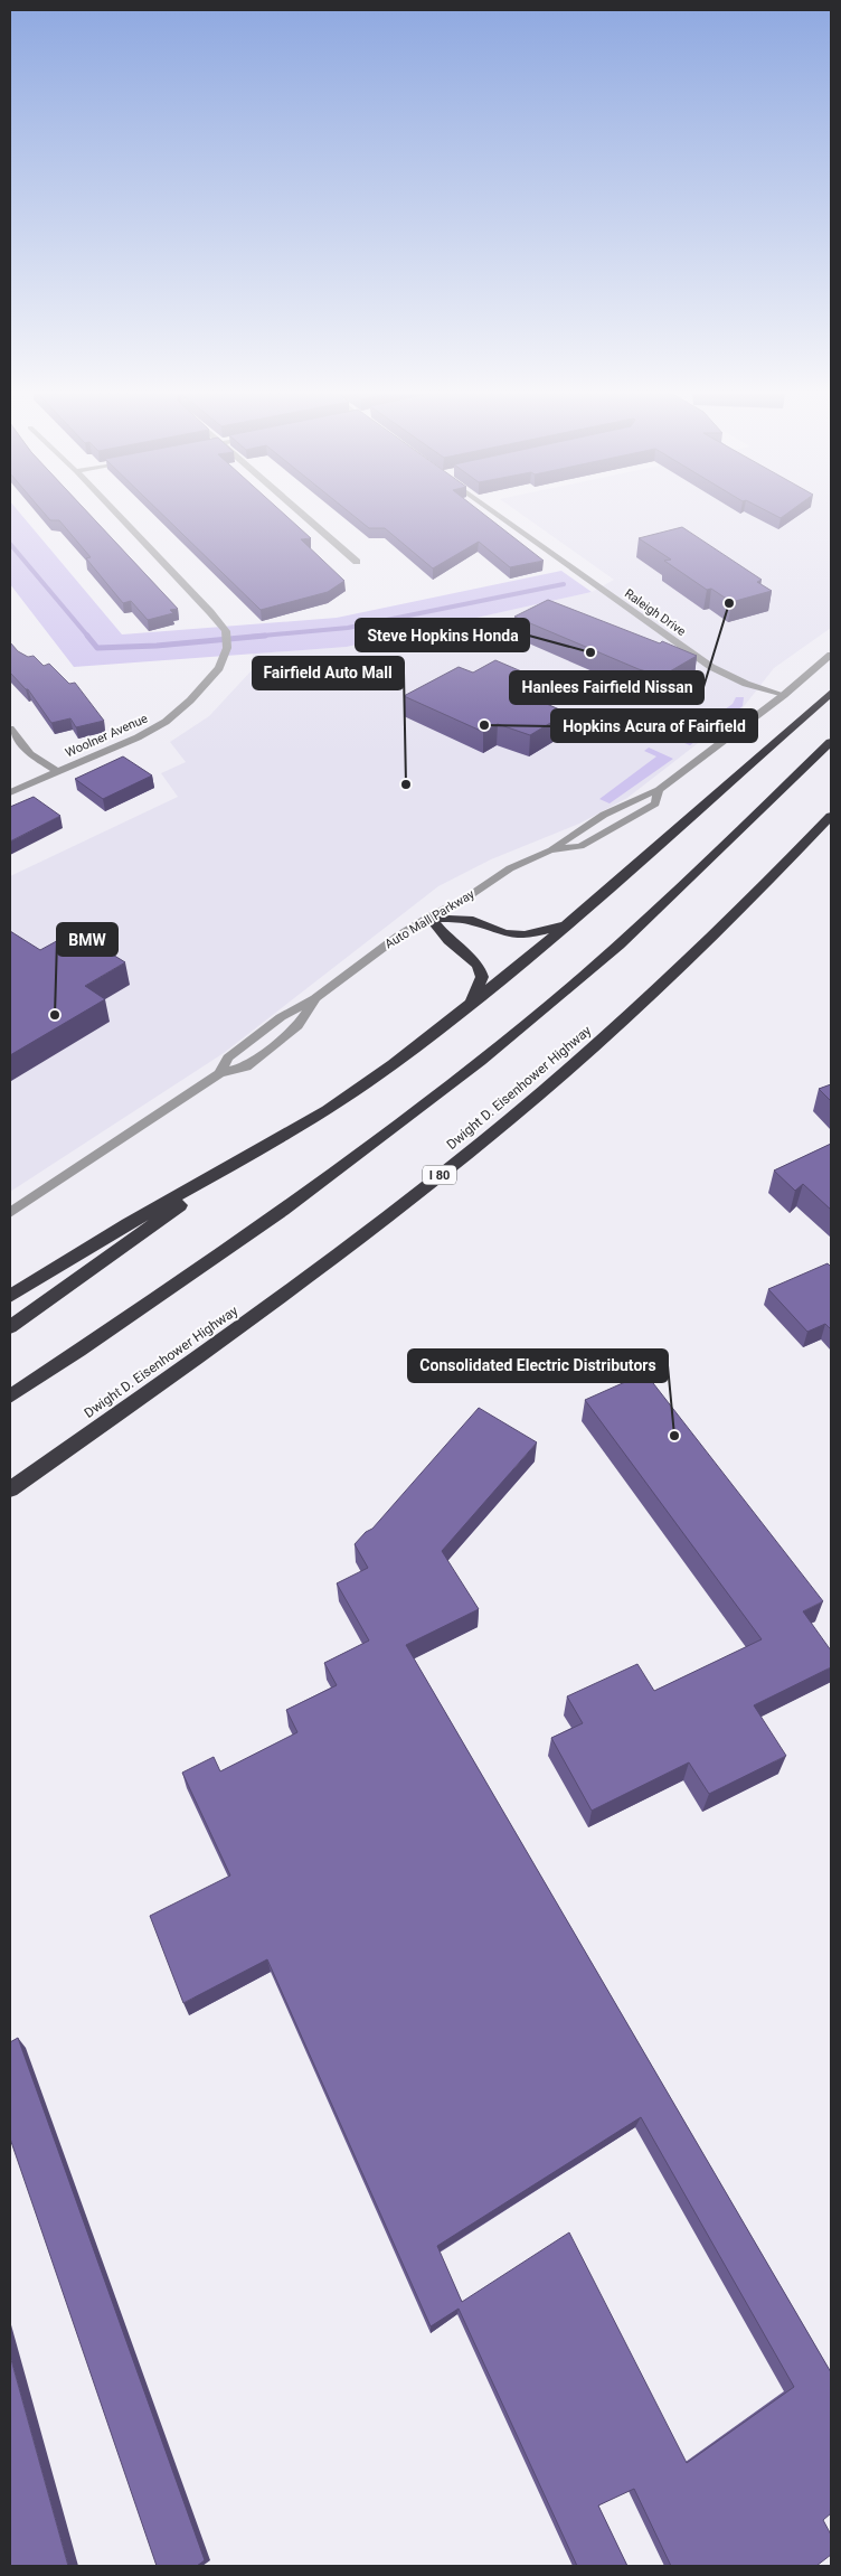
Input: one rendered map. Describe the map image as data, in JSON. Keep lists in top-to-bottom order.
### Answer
{
  "streets": {
    "highway": ["Dwight D. Eisenhower Highway", "I 80"],
    "street": ["Raleigh Drive", "Woolner Avenue", "Auto Mall Parkway"]
  },
  "crossings": [
    ["Raleigh Drive", "Auto Mall Parkway"]
  ],
  "places": [
    "Hanlees Fairfield Nissan",
    "Steve Hopkins Honda",
    "Hopkins Acura of Fairfield",
    "Fairfield Auto Mall",
    "BMW",
    "Consolidated Electric Distributors"
  ]
}
